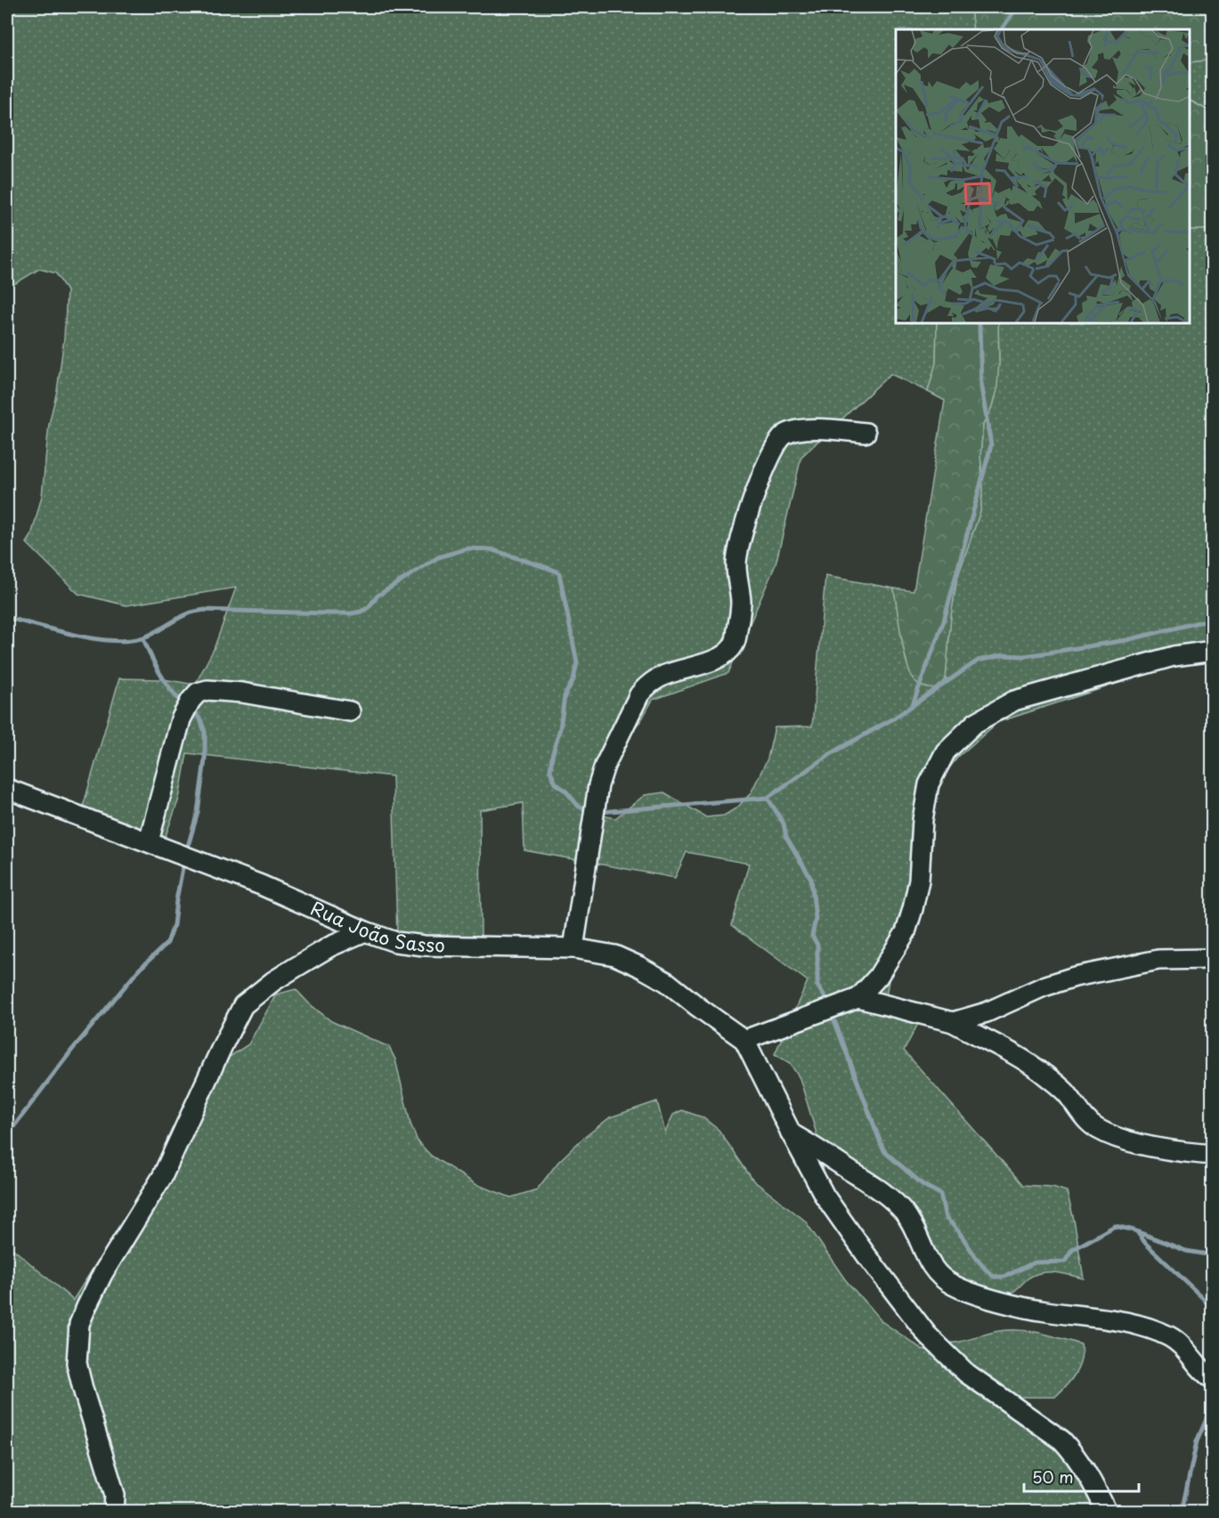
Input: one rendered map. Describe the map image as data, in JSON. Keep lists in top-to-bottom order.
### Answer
{
  "streets": {
    "street": ["Rua João Sasso"]
  },
  "scale_bar": "50 m"
}
